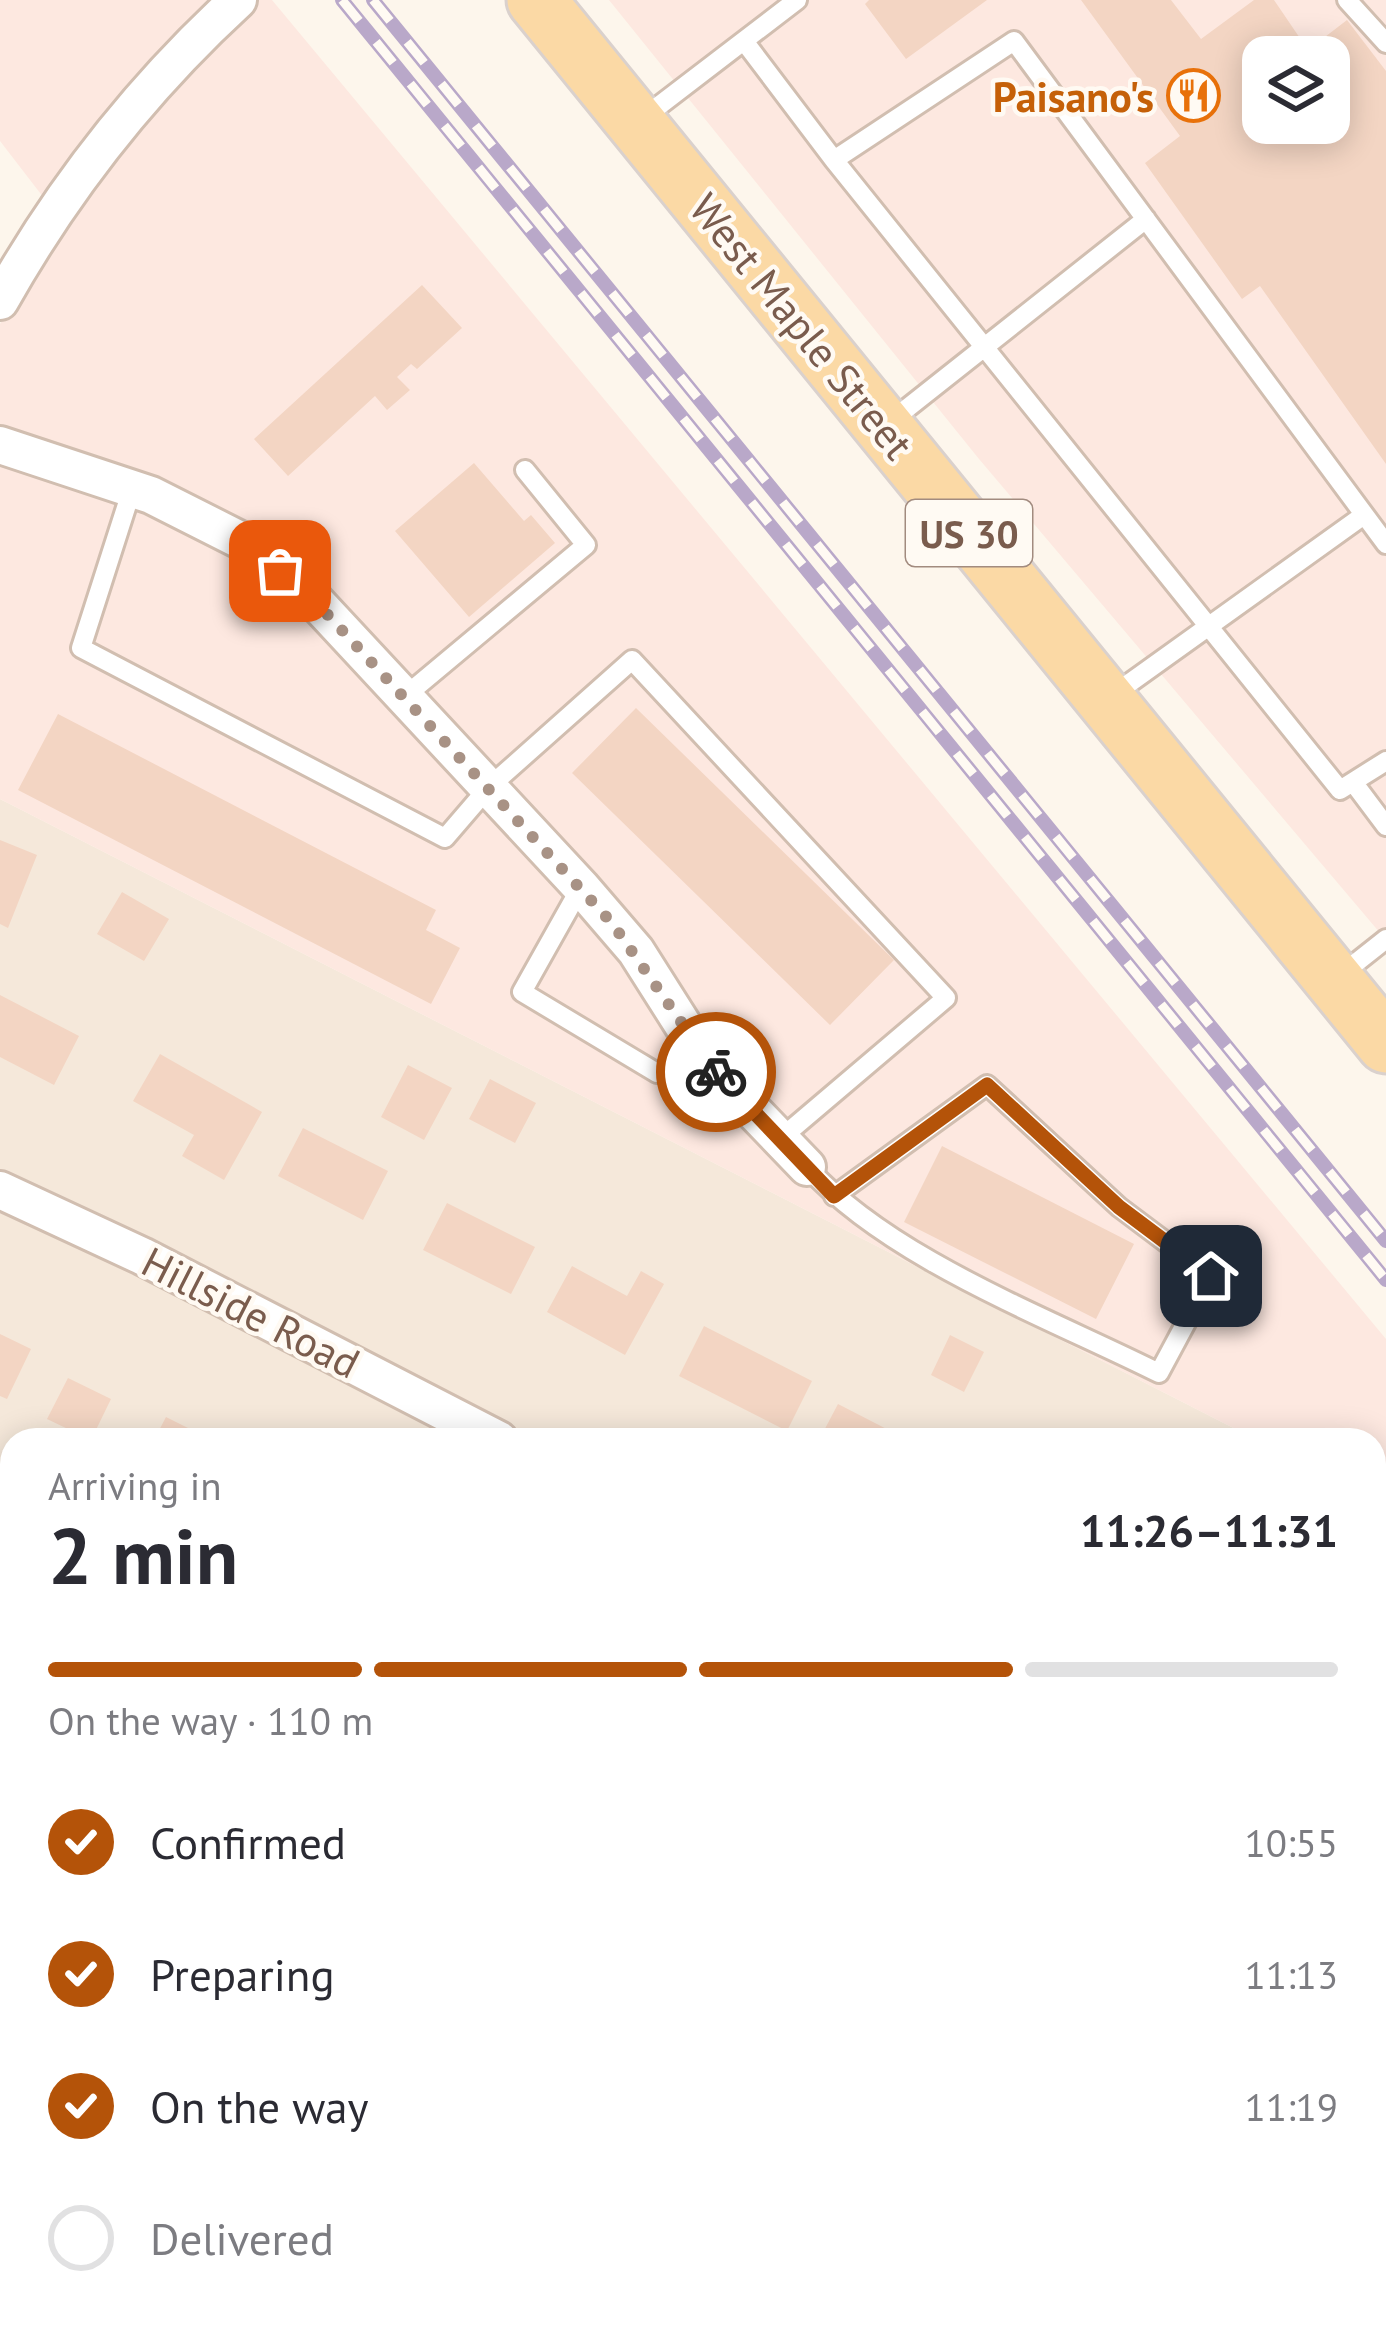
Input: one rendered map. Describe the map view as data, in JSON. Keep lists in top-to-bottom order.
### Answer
{
  "streets": {
    "main road": ["West Maple Street", "US 30"],
    "street": ["Hillside Road"]
  },
  "places": {
    "restaurant": ["Paisano's"]
  },
  "page": {
    "heading": ["2 min", "Arriving in", "11:26–11:31"],
    "bar": "On the way · 110 m",
    "list": [
      ["Confirmed", "10:55"],
      ["Preparing", "11:13"],
      ["On the way", "11:19"],
      "Delivered"
    ]
  }
}
